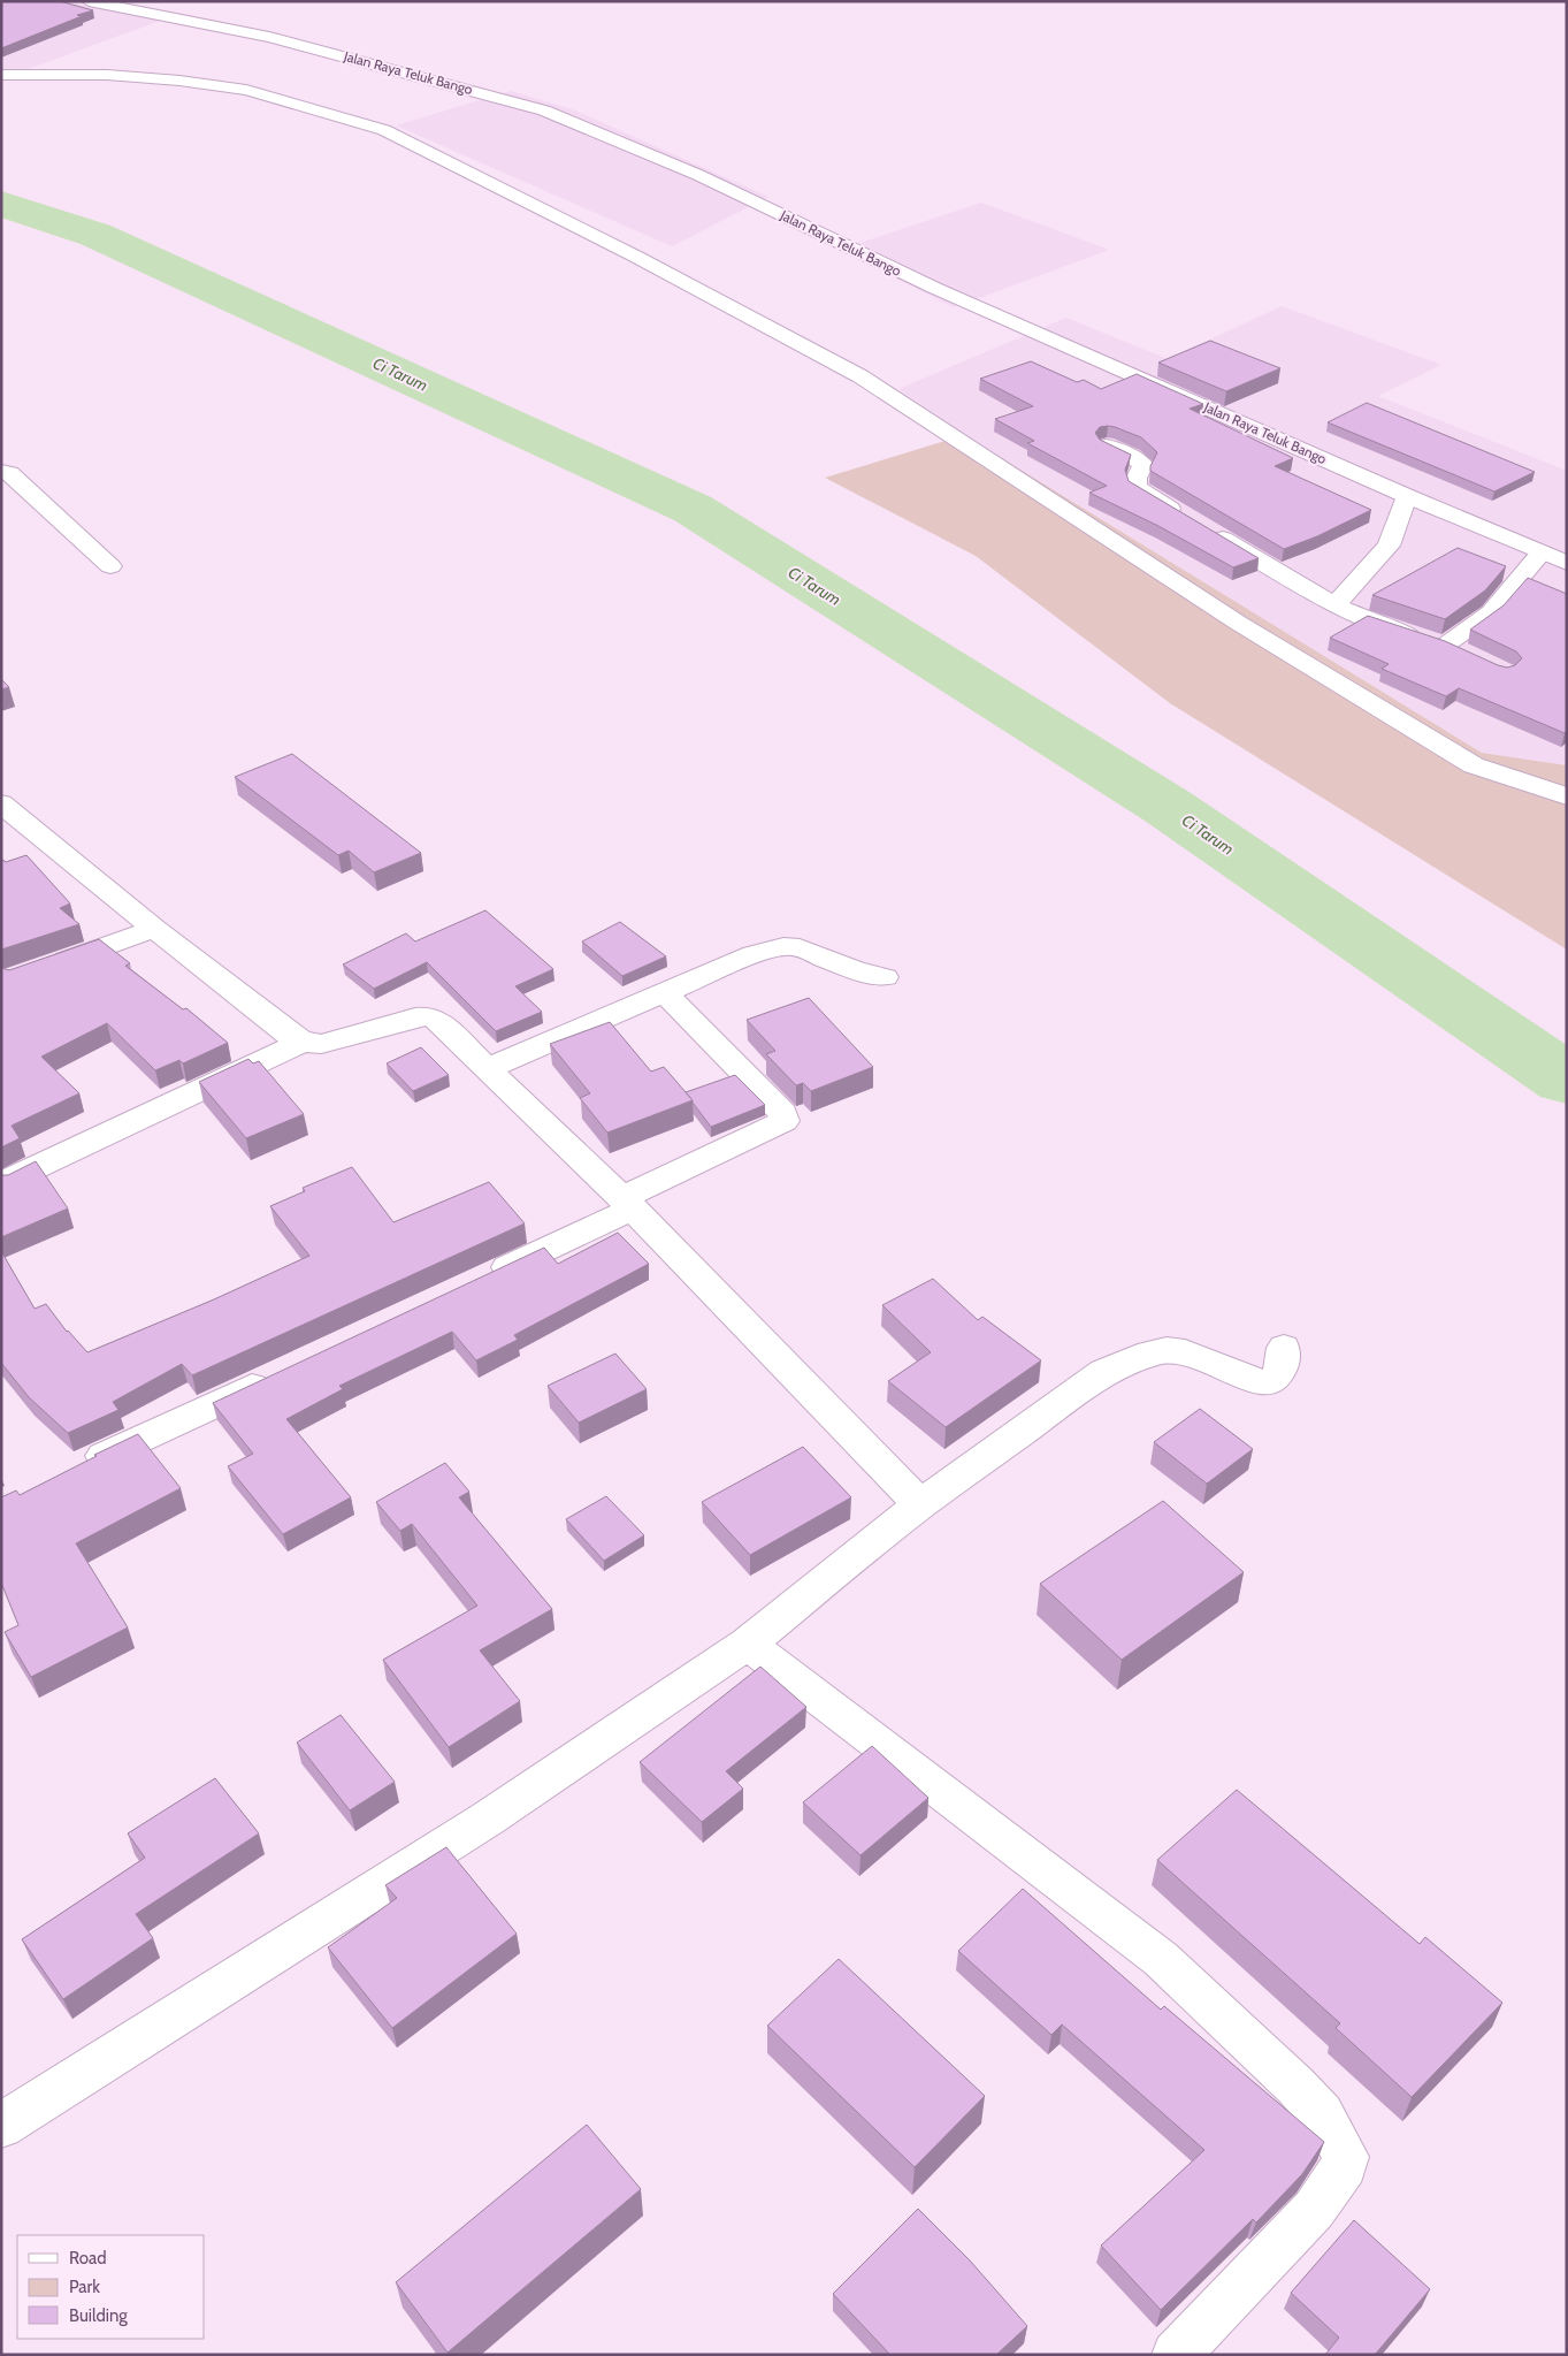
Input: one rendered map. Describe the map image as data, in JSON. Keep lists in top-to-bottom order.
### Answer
{
  "streets": {
    "street": ["Jalan Raya Teluk Bango"]
  },
  "water": ["Ci Tarum"],
  "legend": ["Road", "Park", "Building"]
}
